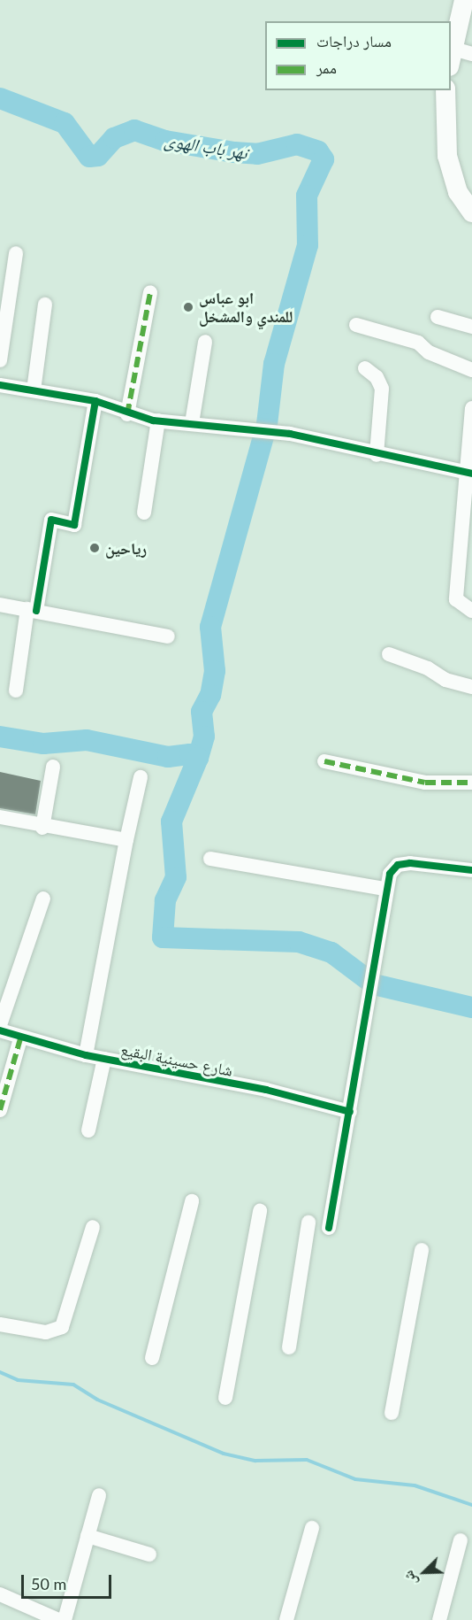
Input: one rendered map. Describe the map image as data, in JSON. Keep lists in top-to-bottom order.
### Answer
{
  "streets": {
    "street": ["شارع حسينية البقيع"]
  },
  "water": ["نهر باب الهوى"],
  "places": ["ابو عباس للمندي والمشخل", "رياحين"],
  "legend": ["مسار دراجات", "ممر"],
  "scale_bar": "50 m",
  "north": "bottom left"
}
